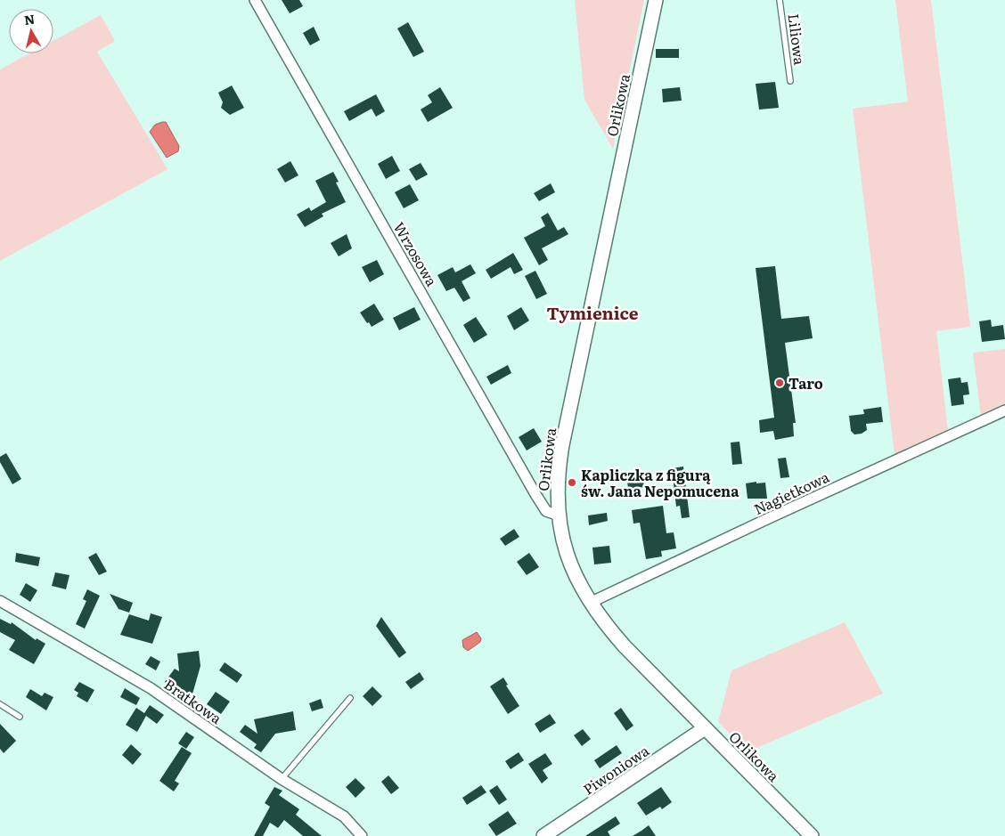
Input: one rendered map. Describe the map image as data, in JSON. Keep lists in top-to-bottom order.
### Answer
{
  "streets": {
    "street": [
      "Orlikowa",
      "Wrzosowa",
      "Nagietkowa",
      "Bratkowa",
      "Piwoniowa"
    ],
    "lane": ["Liliowa"]
  },
  "crossings": [
    ["Orlikowa", "Wrzosowa"],
    ["Orlikowa", "Nagietkowa"],
    ["Orlikowa", "Piwoniowa"]
  ],
  "districts": ["Tymienice"],
  "places": ["Taro", "Kapliczka z figurą św. Jana Nepomucena"],
  "north": "top"
}
